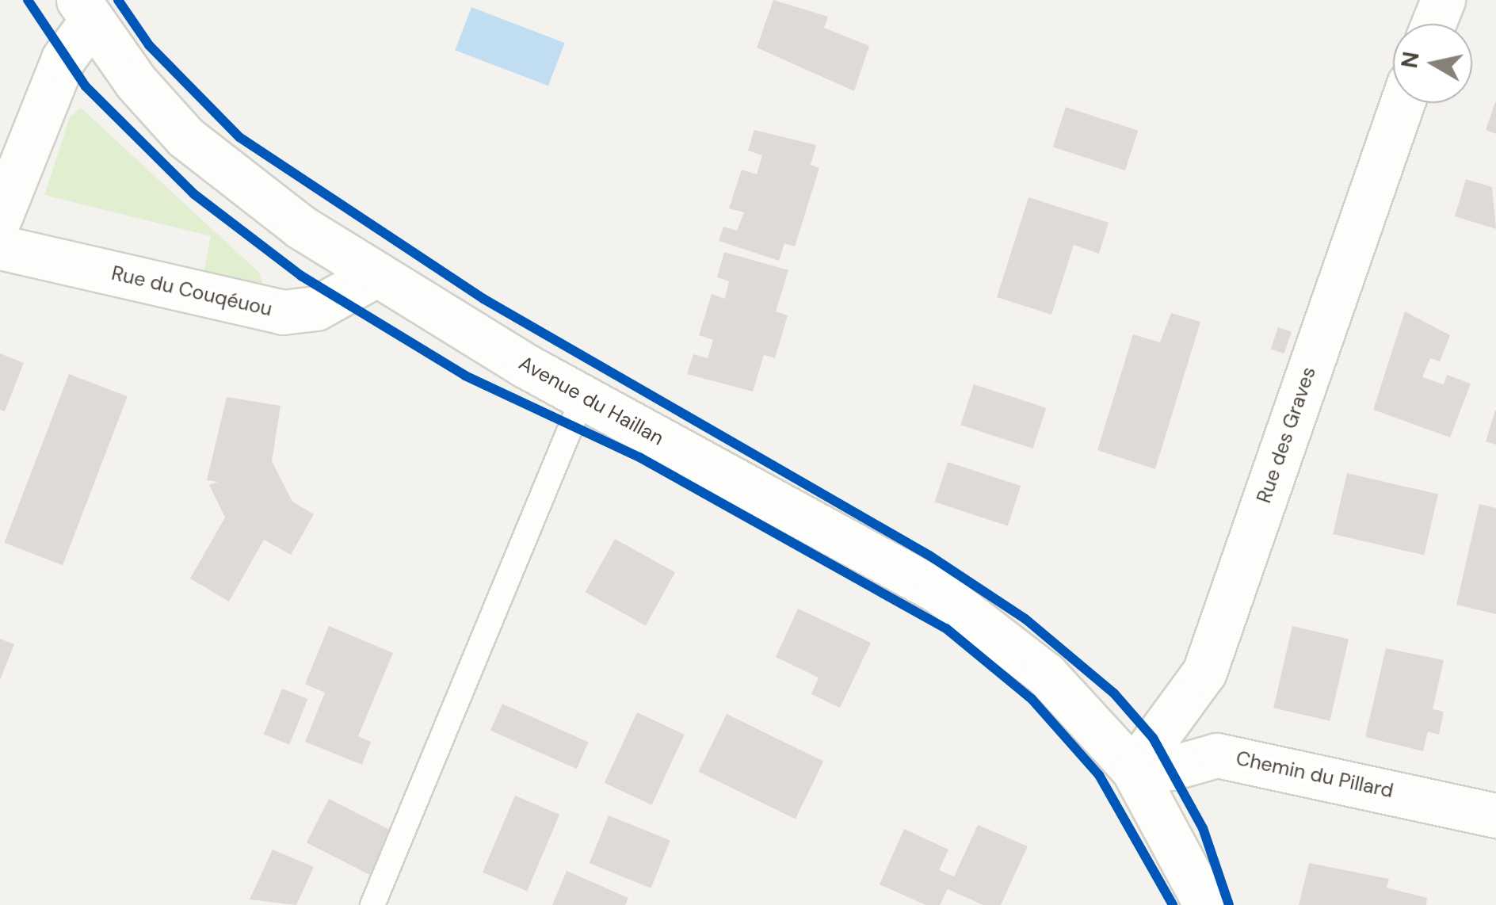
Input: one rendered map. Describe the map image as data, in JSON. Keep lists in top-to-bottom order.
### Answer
{
  "streets": {
    "street": [
      "Rue du Couqéuou",
      "Avenue du Haillan",
      "Rue des Graves",
      "Chemin du Pillard"
    ]
  },
  "crossings": [
    ["Rue du Couqéuou", "Avenue du Haillan"],
    ["Avenue du Haillan", "Rue des Graves"],
    ["Avenue du Haillan", "Chemin du Pillard"],
    ["Rue des Graves", "Chemin du Pillard"]
  ],
  "north": "left"
}
